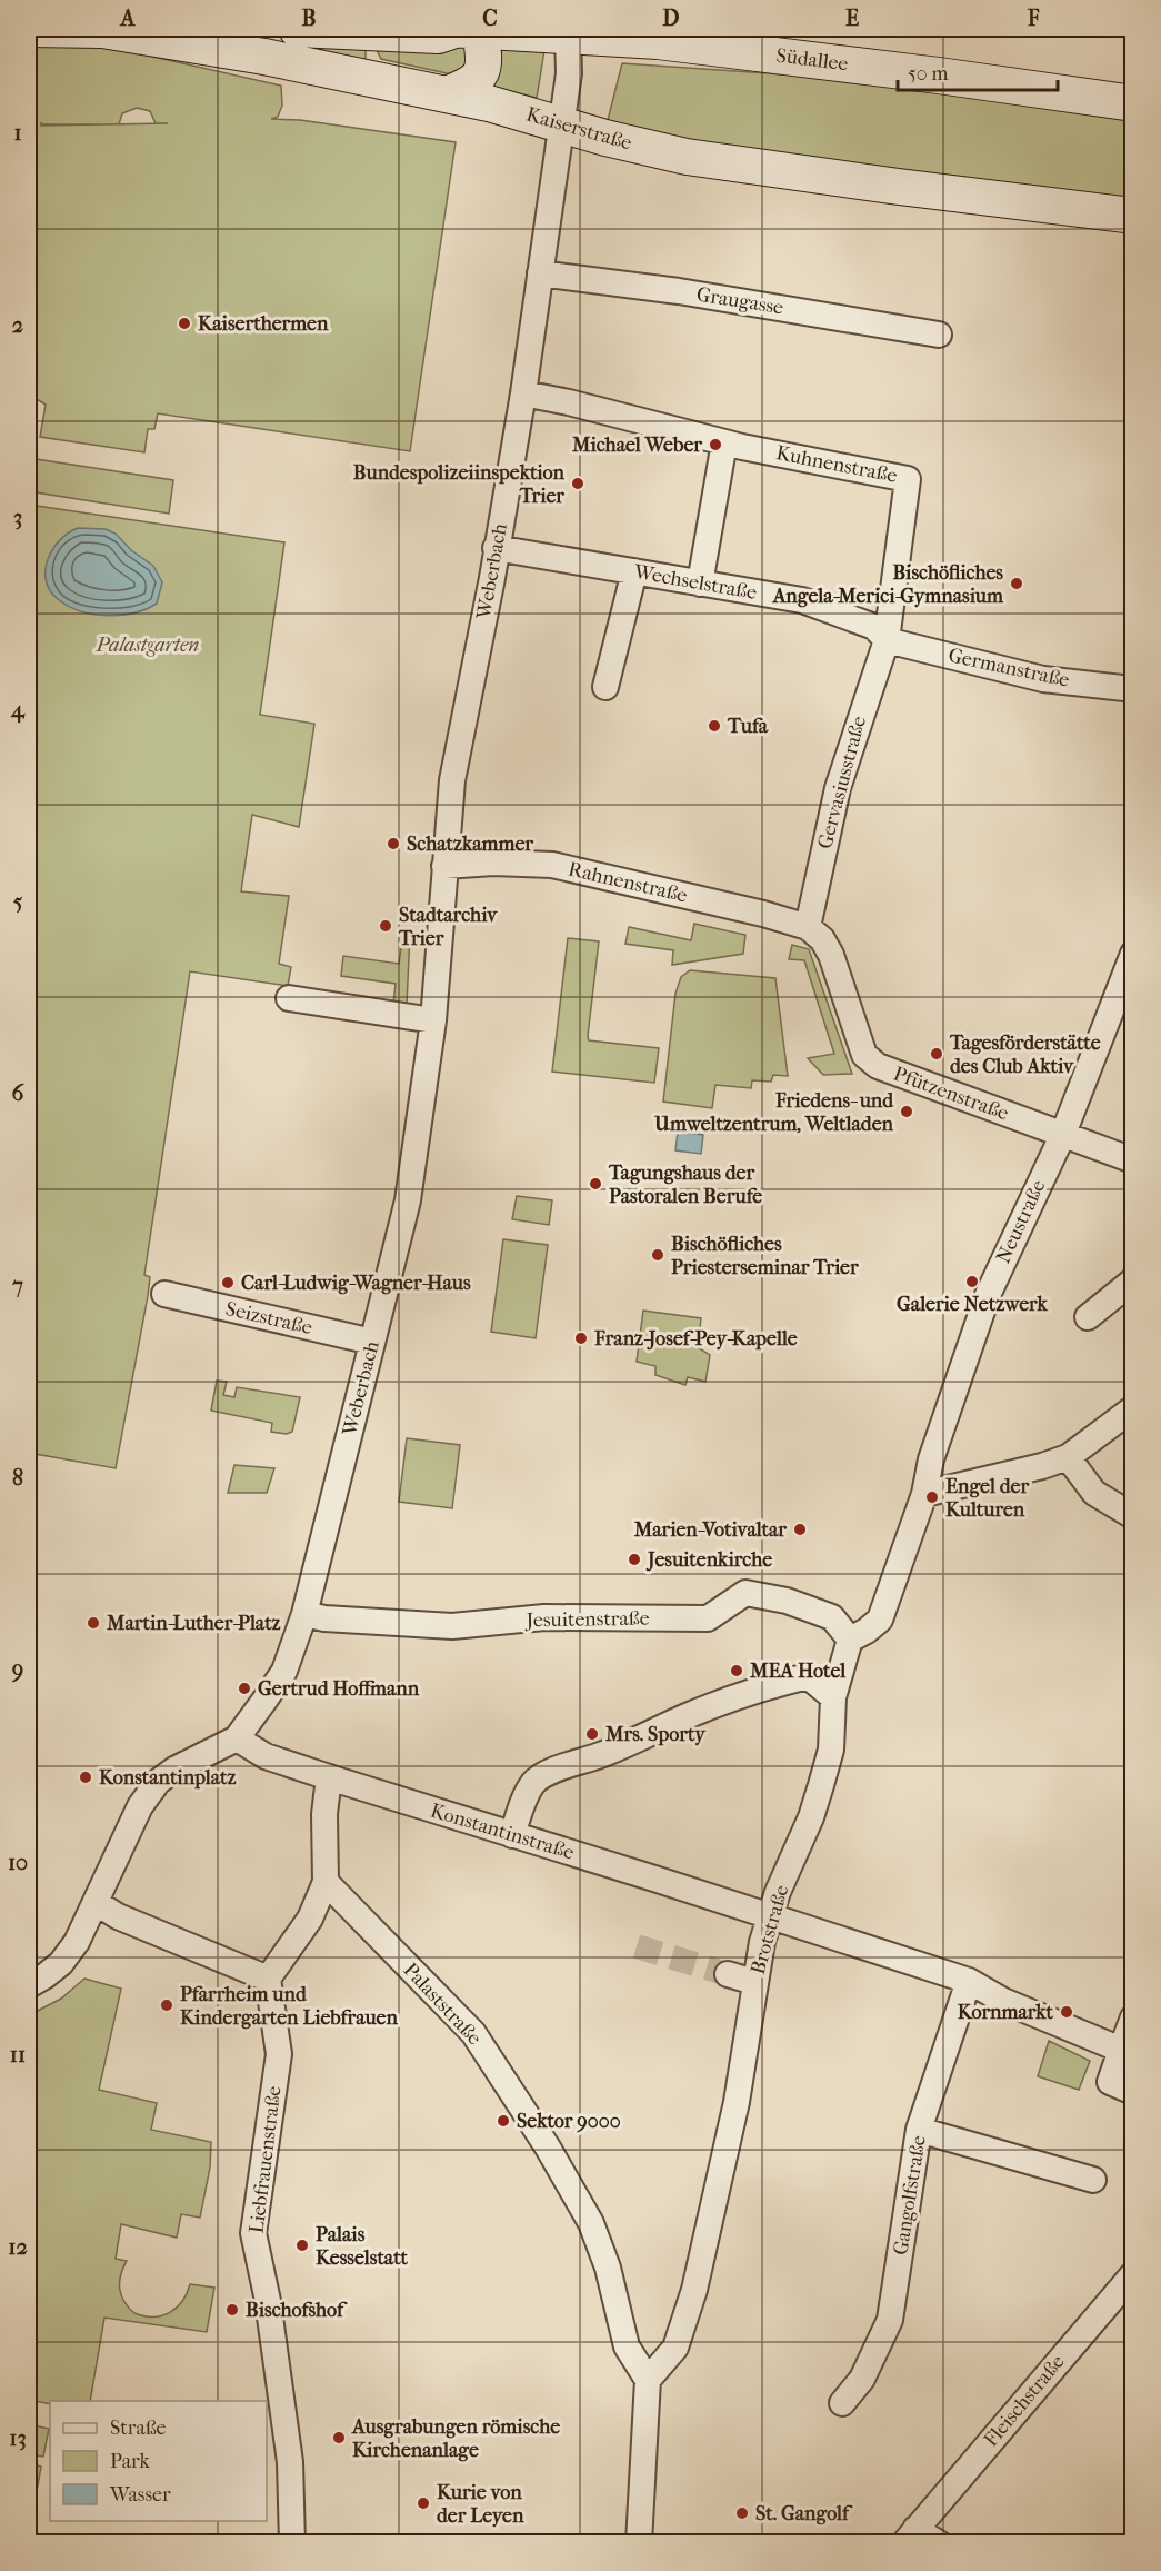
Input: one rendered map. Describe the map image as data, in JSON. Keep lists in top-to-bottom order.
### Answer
{
  "streets": {
    "main road": ["Südallee", "Kaiserstraße"],
    "street": [
      "Graugasse",
      "Kuhnenstraße",
      "Weberbach",
      "Wechselstraße",
      "Germanstraße",
      "Gervasiusstraße",
      "Rahnenstraße",
      "Pfützenstraße",
      "Neustraße",
      "Seizstraße",
      "Jesuitenstraße",
      "Konstantinstraße",
      "Brotstraße",
      "Palaststraße",
      "Liebfrauenstraße",
      "Gangolfstraße",
      "Fleischstraße"
    ]
  },
  "crossings": [
    ["Südallee", "Weberbach"],
    ["Kaiserstraße", "Weberbach"],
    ["Graugasse", "Weberbach"],
    ["Kuhnenstraße", "Weberbach"],
    ["Kuhnenstraße", "Wechselstraße"],
    ["Kuhnenstraße", "Germanstraße"],
    ["Kuhnenstraße", "Gervasiusstraße"],
    ["Weberbach", "Wechselstraße"],
    ["Weberbach", "Rahnenstraße"],
    ["Weberbach", "Seizstraße"],
    ["Weberbach", "Jesuitenstraße"],
    ["Weberbach", "Konstantinstraße"],
    ["Weberbach", "Palaststraße"],
    ["Weberbach", "Liebfrauenstraße"],
    ["Wechselstraße", "Germanstraße"],
    ["Wechselstraße", "Gervasiusstraße"],
    ["Germanstraße", "Gervasiusstraße"],
    ["Gervasiusstraße", "Rahnenstraße"],
    ["Gervasiusstraße", "Pfützenstraße"],
    ["Rahnenstraße", "Pfützenstraße"],
    ["Pfützenstraße", "Neustraße"],
    ["Jesuitenstraße", "Brotstraße"],
    ["Konstantinstraße", "Brotstraße"],
    ["Konstantinstraße", "Palaststraße"],
    ["Konstantinstraße", "Liebfrauenstraße"],
    ["Konstantinstraße", "Gangolfstraße"],
    ["Brotstraße", "Palaststraße"],
    ["Palaststraße", "Liebfrauenstraße"]
  ],
  "parks": ["Palastgarten"],
  "places": [
    "Kaiserthermen",
    "Michael Weber",
    "Bundespolizeiinspektion Trier",
    "Bischöfliches Angela-Merici-Gymnasium",
    "Tufa",
    "Schatzkammer",
    "Stadtarchiv Trier",
    "Tagesförderstätte des Club Aktiv",
    "Friedens- und Umweltzentrum, Weltladen",
    "Tagungshaus der Pastoralen Berufe",
    "Bischöfliches Priesterseminar Trier",
    "Galerie Netzwerk",
    "Carl-Ludwig-Wagner-Haus",
    "Franz-Josef-Pey-Kapelle",
    "Engel der Kulturen",
    "Marien-Votivaltar",
    "Jesuitenkirche",
    "Martin-Luther-Platz",
    "MEA Hotel",
    "Gertrud Hoffmann",
    "Mrs. Sporty",
    "Konstantinplatz",
    "Pfarrheim und Kindergarten Liebfrauen",
    "Kornmarkt",
    "Sektor 9000",
    "Palais Kesselstatt",
    "Bischofshof",
    "Ausgrabungen römische Kirchenanlage",
    "Kurie von der Leyen",
    "St. Gangolf"
  ],
  "legend": ["Straße", "Park", "Wasser"],
  "scale_bar": "50 m",
  "grid": {
    "columns": [
      "A",
      "B",
      "C",
      "D",
      "E",
      "F"
    ],
    "rows": [
      "1",
      "2",
      "3",
      "4",
      "5",
      "6",
      "7",
      "8",
      "9",
      "10",
      "11",
      "12",
      "13"
    ]
  }
}
